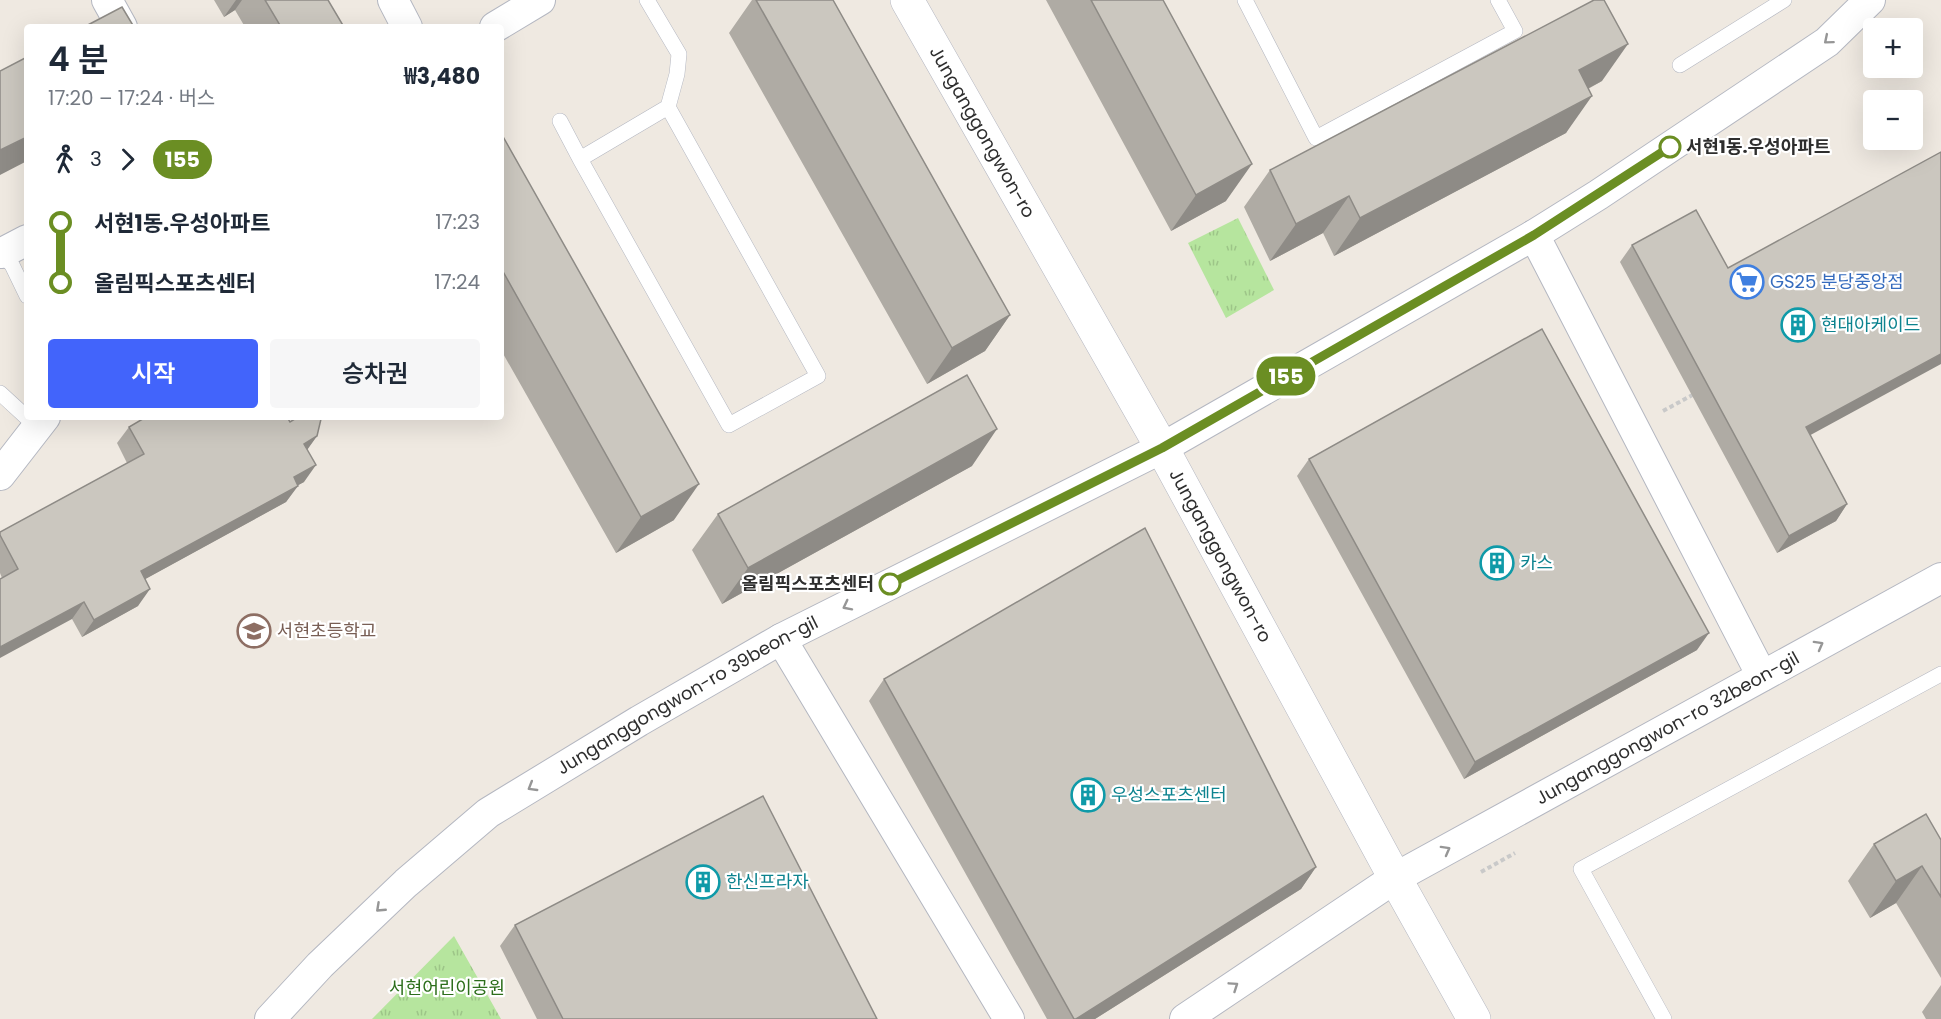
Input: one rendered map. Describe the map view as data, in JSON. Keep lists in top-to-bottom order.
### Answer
{
  "streets": {
    "street": ["Junganggongwon-ro", "Junganggongwon-ro 39beon-gil", "Junganggongwon-ro 32beon-gil"]
  },
  "crossings": [
    ["Junganggongwon-ro", "Junganggongwon-ro 39beon-gil"],
    ["Junganggongwon-ro", "Junganggongwon-ro 32beon-gil"]
  ],
  "one_way": ["Junganggongwon-ro 39beon-gil", "Junganggongwon-ro 32beon-gil"],
  "parks": ["서현어린이공원"],
  "places": {
    "other": ["서현1동.우성아파트", "올림픽스포츠센터"],
    "supermarket": ["GS25 분당중앙점"],
    "building": [
      "현대아케이드",
      "카스",
      "우성스포츠센터",
      "한신프라자"
    ],
    "school or university": ["서현초등학교"]
  },
  "lines": ["bus line 155"],
  "page": {
    "on_map": "155",
    "map_buttons": ["+", "−"],
    "heading": ["4 분", "17:20 – 17:24 · 버스", "₩3,480"],
    "legs": ["3", "155"],
    "list": [
      {
        "name": "서현1동.우성아파트",
        "value": "17:23"
      },
      {
        "name": "올림픽스포츠센터",
        "value": "17:24"
      }
    ],
    "buttons": ["시작", "승차권"]
  }
}
